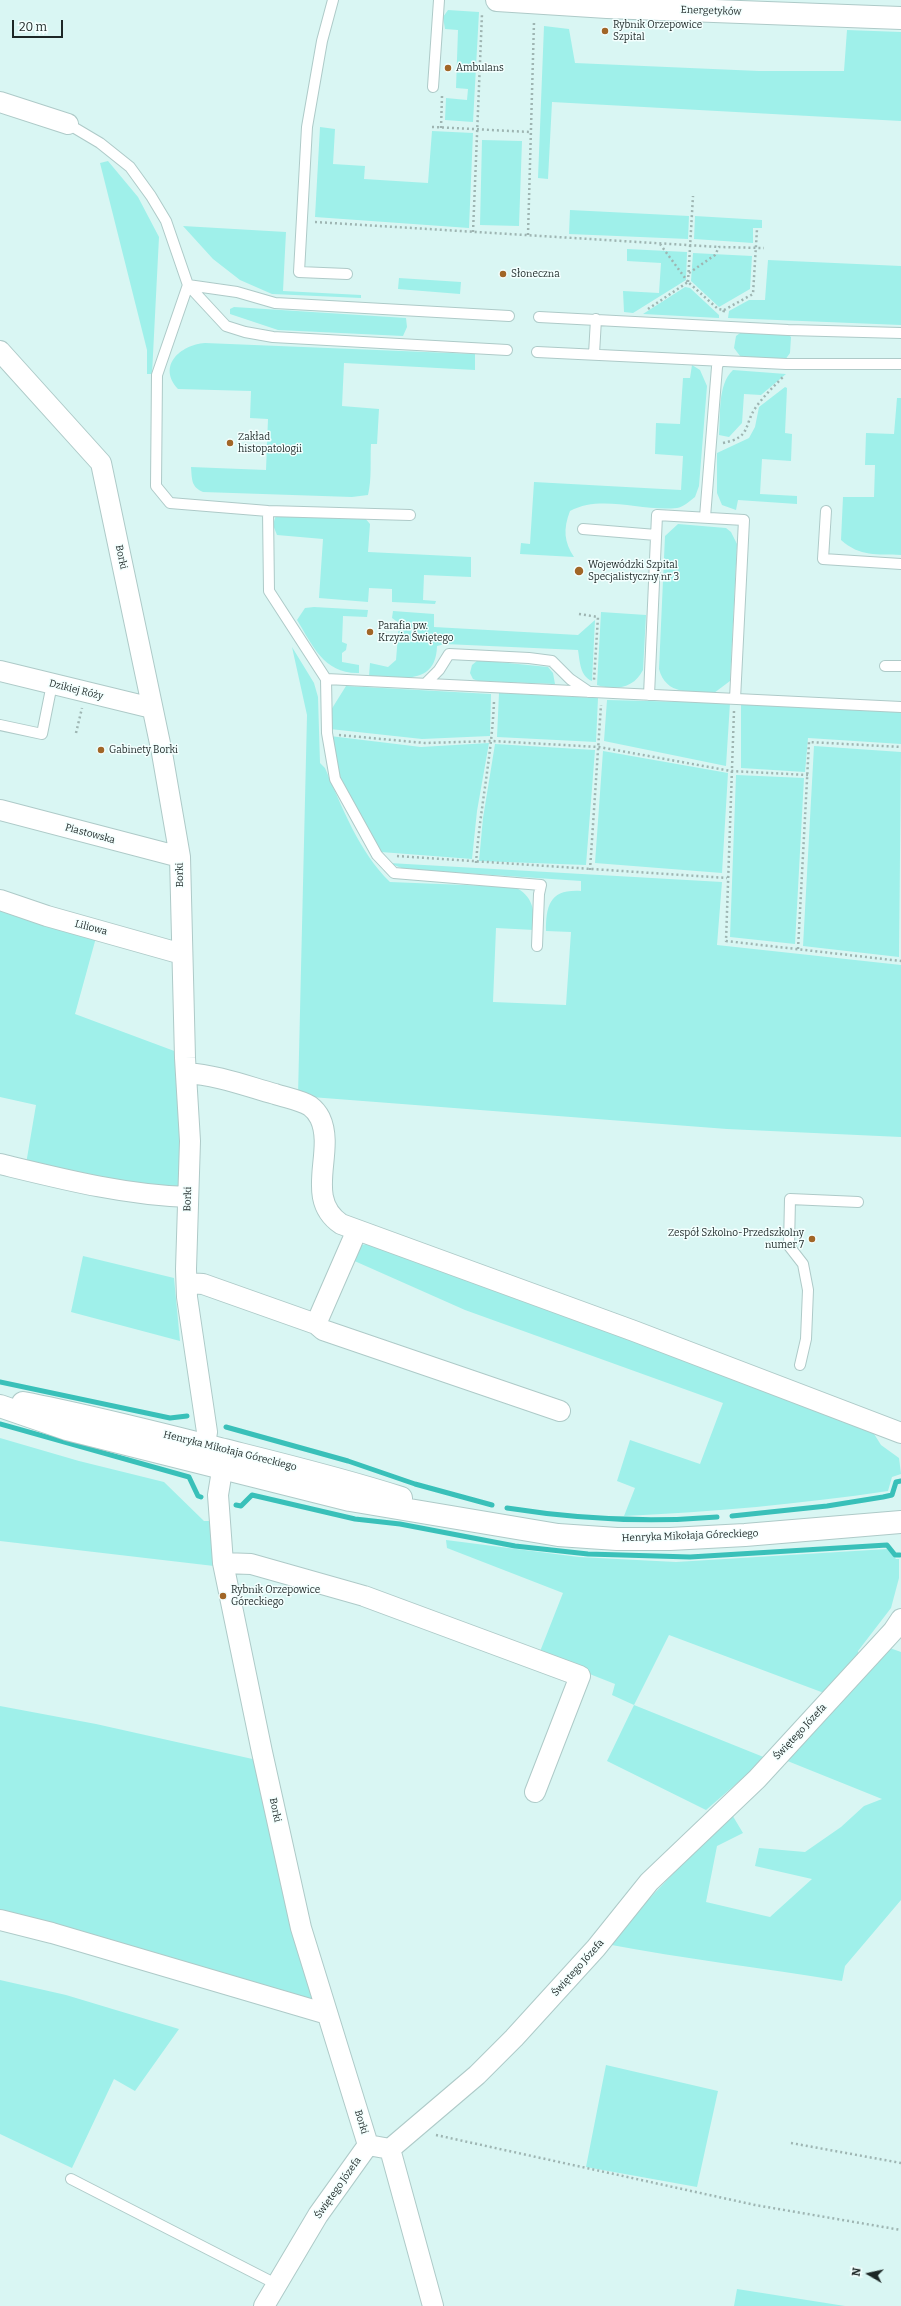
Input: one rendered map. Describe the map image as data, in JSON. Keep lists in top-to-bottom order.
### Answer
{
  "streets": {
    "main road": ["Energetyków", "Henryka Mikołaja Góreckiego"],
    "street": [
      "Borki",
      "Dzikiej Róży",
      "Piastowska",
      "Liliowa",
      "Świętego Józefa"
    ]
  },
  "crossings": [
    ["Borki", "Dzikiej Róży"],
    ["Borki", "Piastowska"],
    ["Borki", "Liliowa"],
    ["Borki", "Henryka Mikołaja Góreckiego"],
    ["Borki", "Świętego Józefa"]
  ],
  "places": [
    "Rybnik Orzepowice Szpital",
    "Ambulans",
    "Słoneczna",
    "Zakład histopatologii",
    "Wojewódzki Szpital Specjalistyczny nr 3",
    "Parafia pw. Krzyża Świętego",
    "Gabinety Borki",
    "Zespół Szkolno-Przedszkolny numer 7",
    "Rybnik Orzepowice Góreckiego"
  ],
  "scale_bar": "20 m",
  "north": "left"
}
